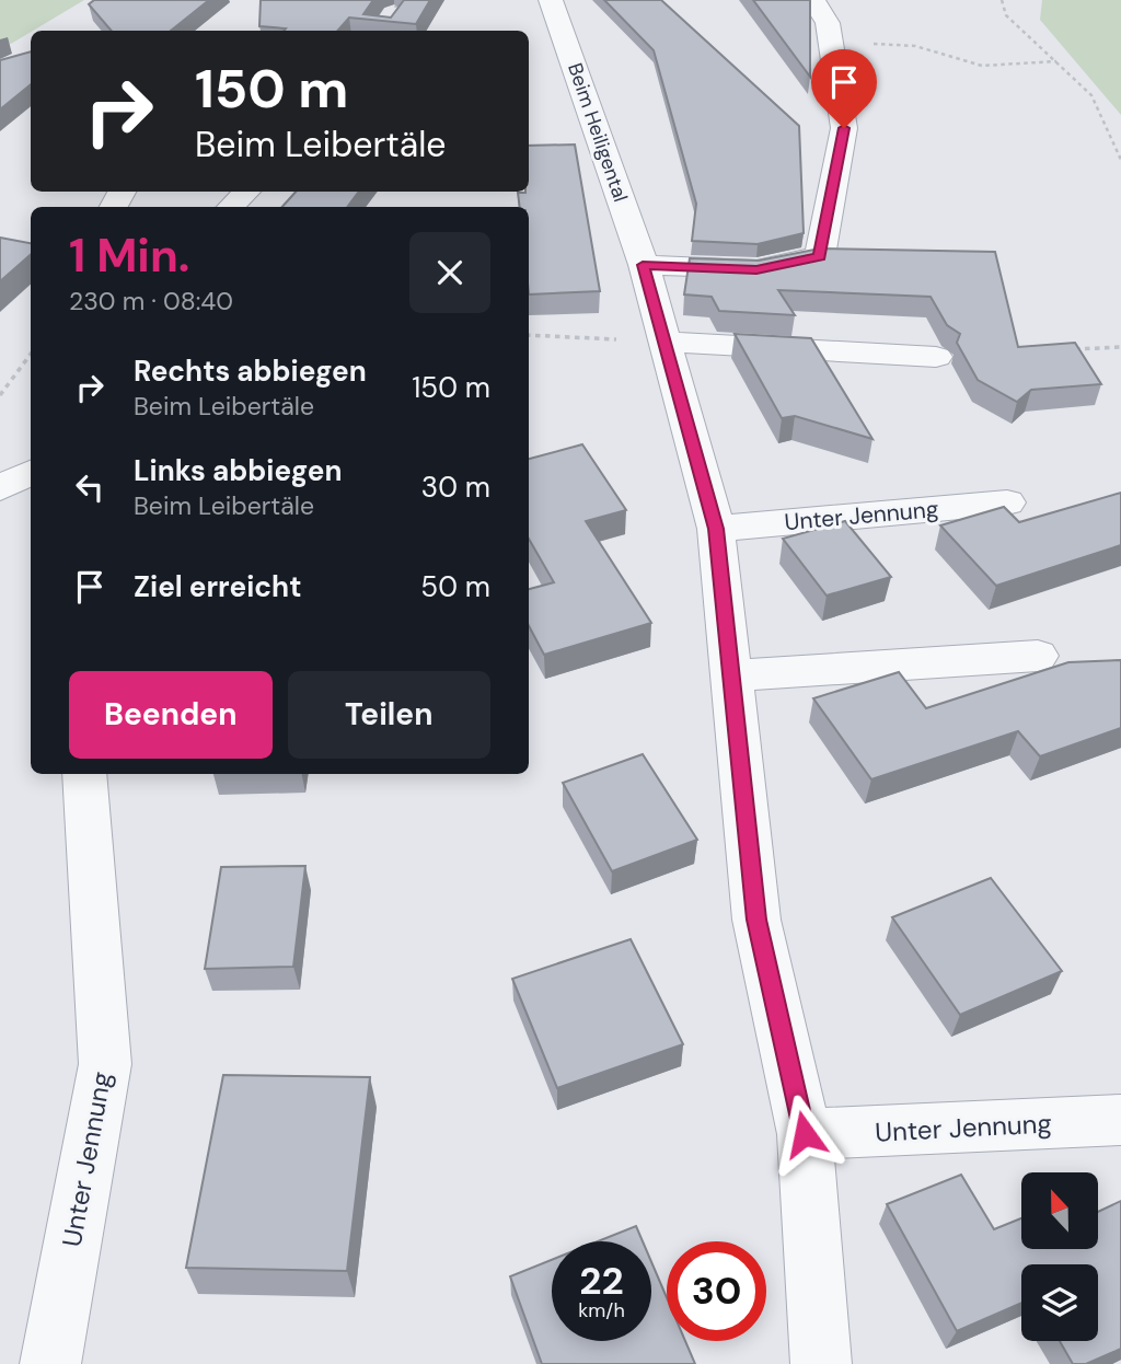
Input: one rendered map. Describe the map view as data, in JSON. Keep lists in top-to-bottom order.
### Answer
{
  "streets": {
    "street": ["Beim Heiligental", "Unter Jennung"]
  },
  "north": "top",
  "page": {
    "turn": ["150 m", "Beim Leibertäle"],
    "heading": ["1 Min.", "230 m · 08:40"],
    "list": [
      {
        "name": "Rechts abbiegen",
        "note": "Beim Leibertäle",
        "value": "150 m"
      },
      {
        "name": "Links abbiegen",
        "note": "Beim Leibertäle",
        "value": "30 m"
      },
      {
        "name": "Ziel erreicht",
        "value": "50 m"
      }
    ],
    "buttons": ["Beenden", "Teilen"],
    "speed": "22 km/h",
    "limit": "30"
  }
}
